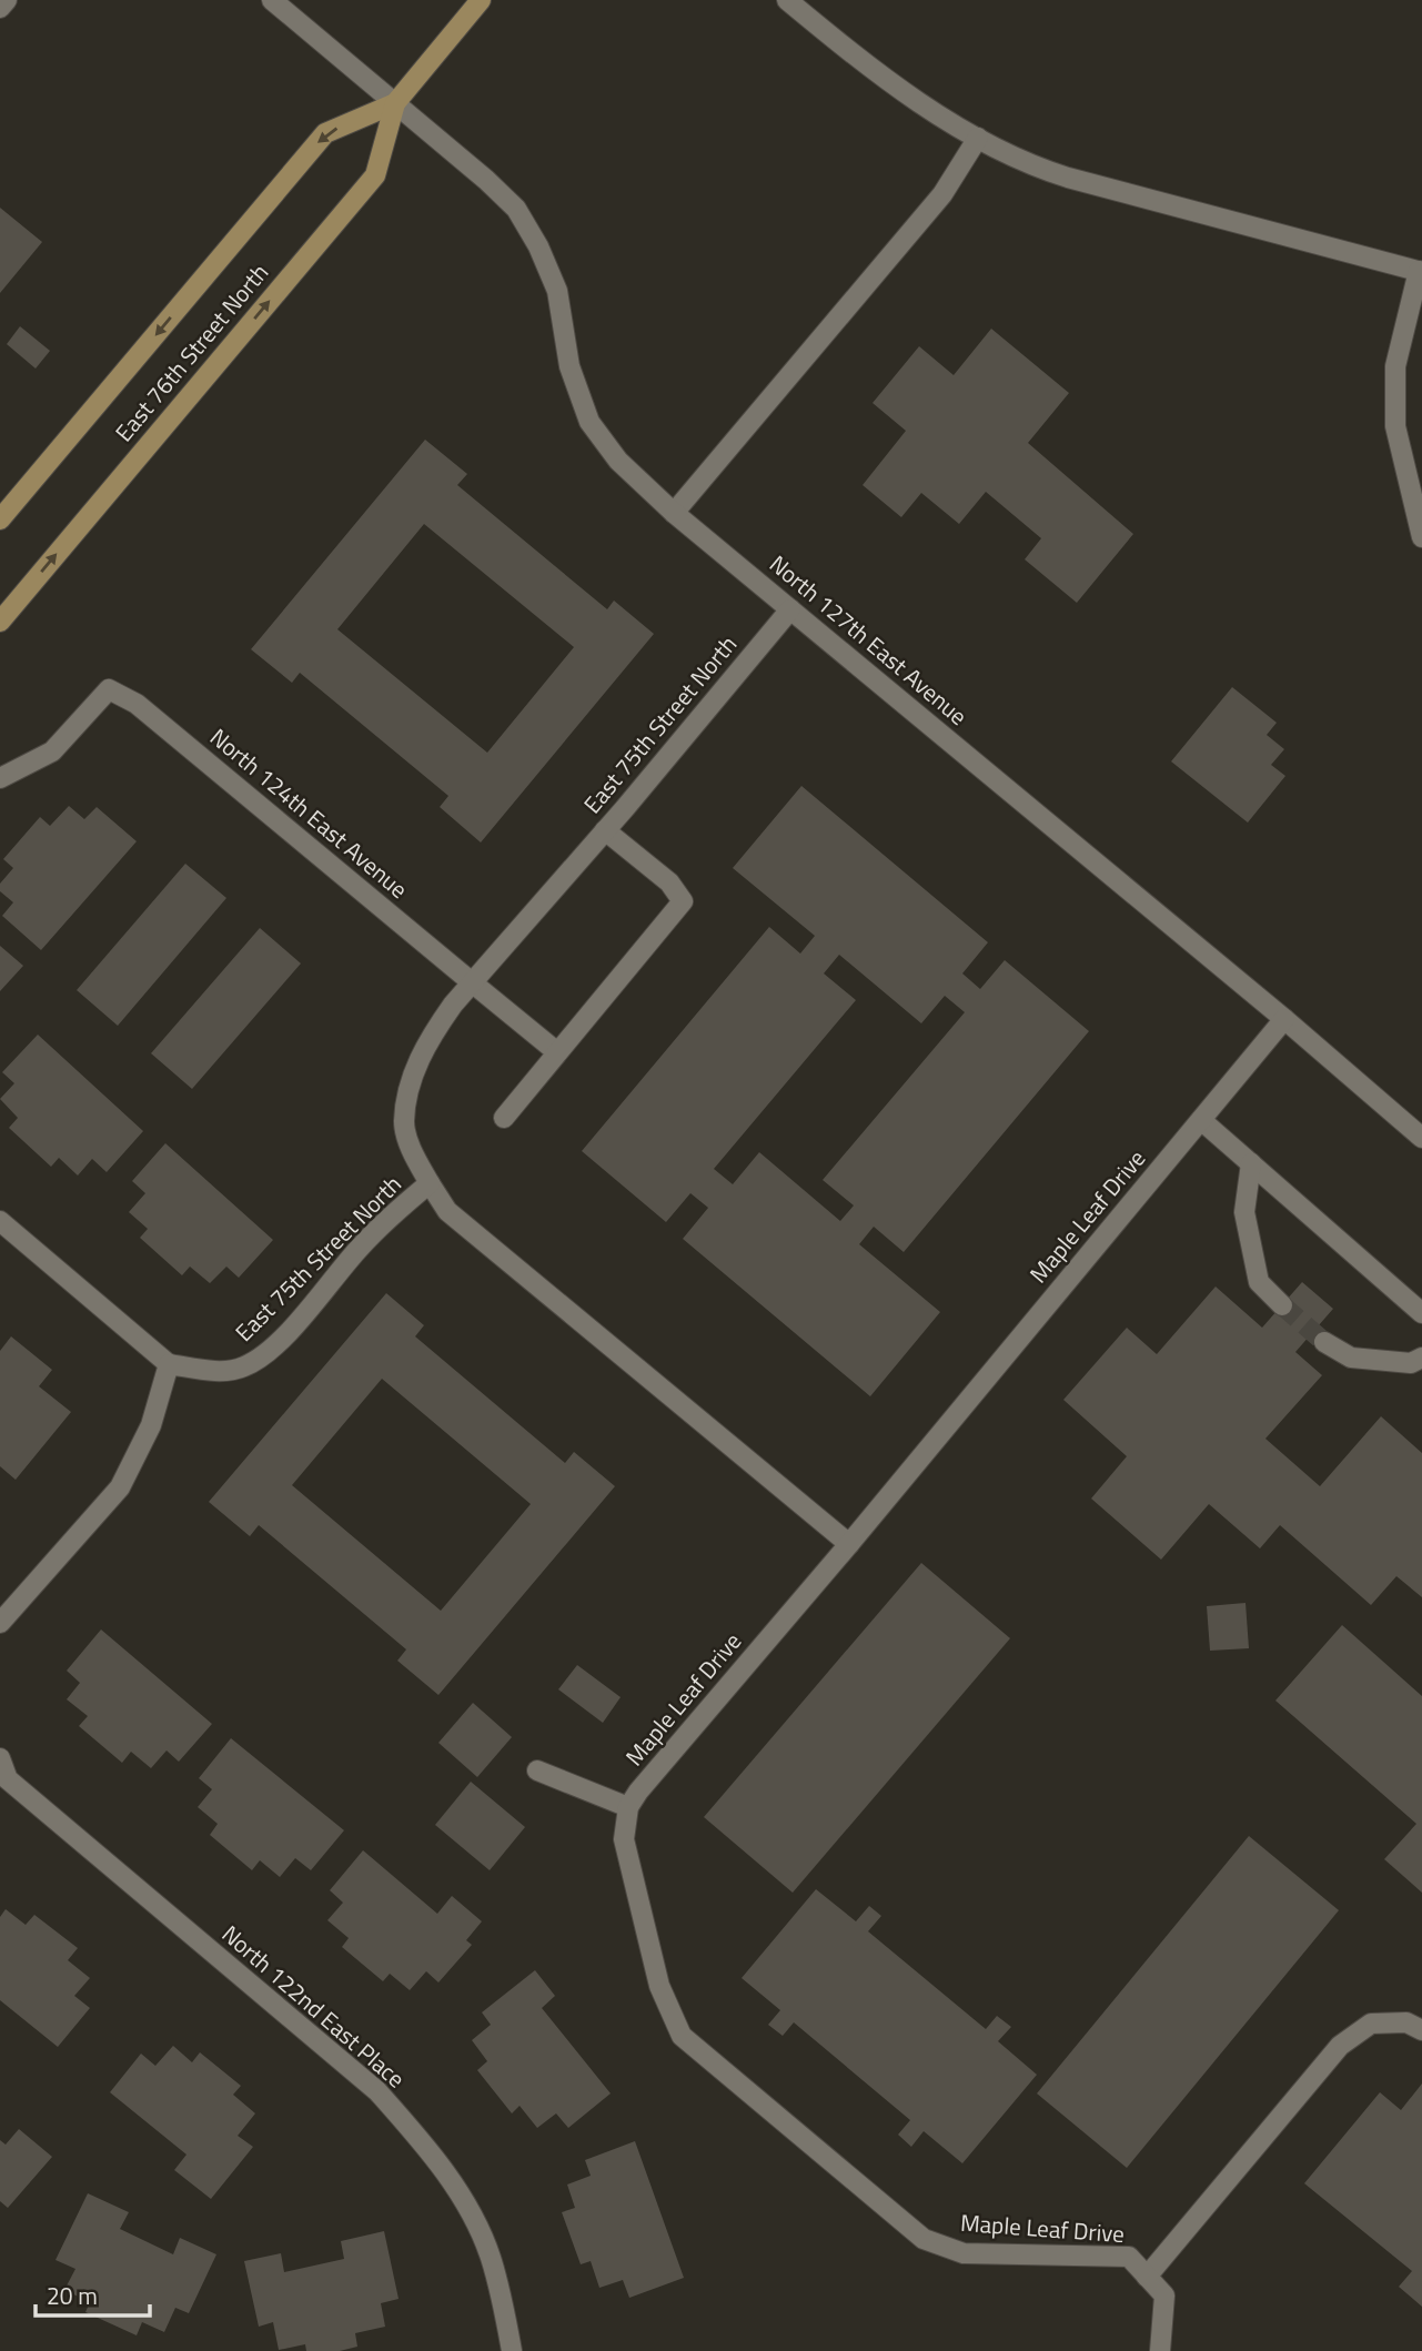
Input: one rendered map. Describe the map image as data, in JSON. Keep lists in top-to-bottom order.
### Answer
{
  "streets": {
    "main road": ["East 76th Street North"],
    "street": [
      "North 127th East Avenue",
      "East 75th Street North",
      "North 124th East Avenue",
      "Maple Leaf Drive",
      "North 122nd East Place"
    ]
  },
  "crossings": [
    ["East 76th Street North", "North 127th East Avenue"],
    ["North 127th East Avenue", "East 75th Street North"],
    ["North 127th East Avenue", "Maple Leaf Drive"],
    ["East 75th Street North", "North 124th East Avenue"]
  ],
  "scale_bar": "20 m"
}
